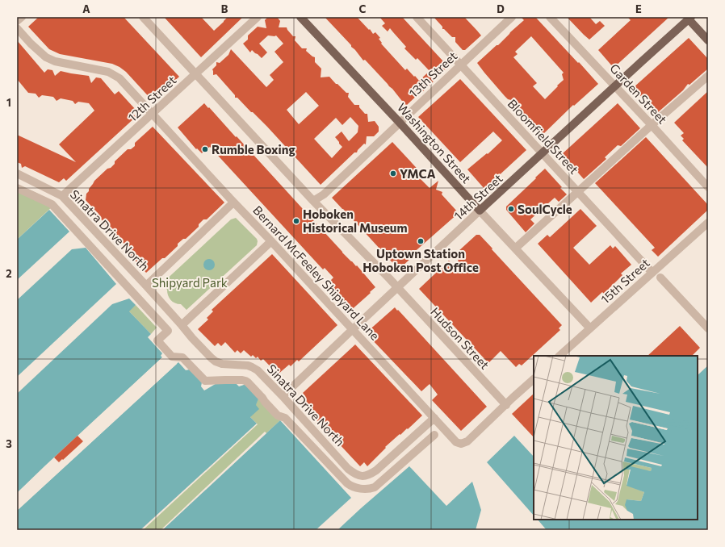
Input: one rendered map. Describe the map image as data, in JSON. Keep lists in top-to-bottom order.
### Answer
{
  "streets": {
    "main road": ["Washington Street", "14th Street"],
    "street": [
      "13th Street",
      "Garden Street",
      "12th Street",
      "Bloomfield Street",
      "Sinatra Drive North",
      "Bernard McFeeley Shipyard Lane",
      "15th Street",
      "Hudson Street"
    ]
  },
  "crossings": [
    ["13th Street", "Bloomfield Street"],
    ["13th Street", "Washington Street"],
    ["13th Street", "Hudson Street"],
    ["Garden Street", "14th Street"],
    ["12th Street", "Sinatra Drive North"],
    ["12th Street", "Bernard McFeeley Shipyard Lane"],
    ["12th Street", "Hudson Street"],
    ["Bloomfield Street", "14th Street"],
    ["Bloomfield Street", "15th Street"],
    ["Washington Street", "14th Street"],
    ["Washington Street", "15th Street"],
    ["14th Street", "Sinatra Drive North"],
    ["14th Street", "Bernard McFeeley Shipyard Lane"],
    ["14th Street", "Hudson Street"],
    ["Sinatra Drive North", "Bernard McFeeley Shipyard Lane"],
    ["Bernard McFeeley Shipyard Lane", "Hudson Street"]
  ],
  "parks": ["Shipyard Park"],
  "places": [
    "Rumble Boxing",
    "YMCA",
    "SoulCycle",
    "Hoboken Historical Museum",
    "Uptown Station Hoboken Post Office"
  ],
  "grid": {
    "columns": [
      "A",
      "B",
      "C",
      "D",
      "E"
    ],
    "rows": ["1", "2", "3"]
  }
}
